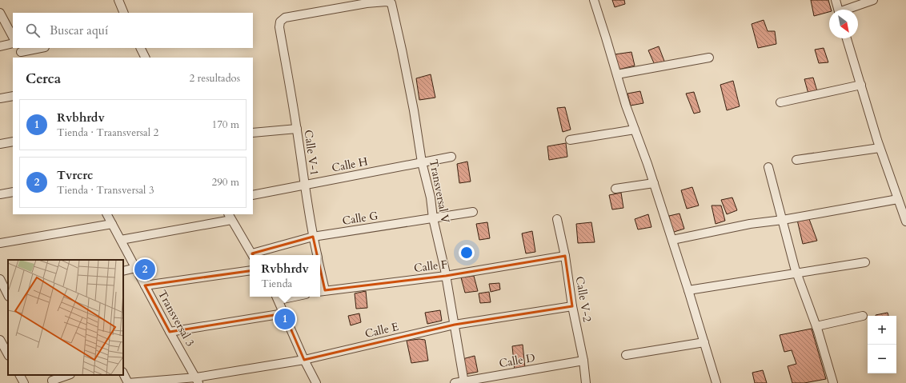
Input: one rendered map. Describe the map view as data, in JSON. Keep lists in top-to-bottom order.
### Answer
{
  "streets": {
    "street": [
      "Calle V-1",
      "Calle H",
      "Transversal V",
      "Calle G",
      "Calle F",
      "Calle V-2",
      "Transversal 3",
      "Calle E",
      "Calle D"
    ]
  },
  "crossings": [
    ["Calle V-1", "Calle H"],
    ["Calle V-1", "Transversal V"],
    ["Calle V-1", "Calle G"],
    ["Calle V-1", "Calle F"],
    ["Calle H", "Transversal V"],
    ["Transversal V", "Calle G"],
    ["Transversal V", "Calle F"],
    ["Transversal V", "Calle E"],
    ["Transversal V", "Calle D"],
    ["Calle F", "Calle V-2"],
    ["Calle V-2", "Calle E"],
    ["Calle V-2", "Calle D"],
    ["Transversal 3", "Calle E"]
  ],
  "north": "bottom right",
  "page": {
    "search": "Buscar aquí",
    "heading": ["Cerca", "2 resultados"],
    "list": [
      {
        "mark": "1",
        "name": "Rvbhrdv",
        "note": "Tienda · Traansversal 2",
        "value": "170 m"
      },
      {
        "mark": "2",
        "name": "Tvrcrc",
        "note": "Tienda · Transversal 3",
        "value": "290 m"
      }
    ],
    "popup": ["Rvbhrdv", "Tienda"],
    "pins": ["2", "1"],
    "map_buttons": ["+", "−"]
  }
}
